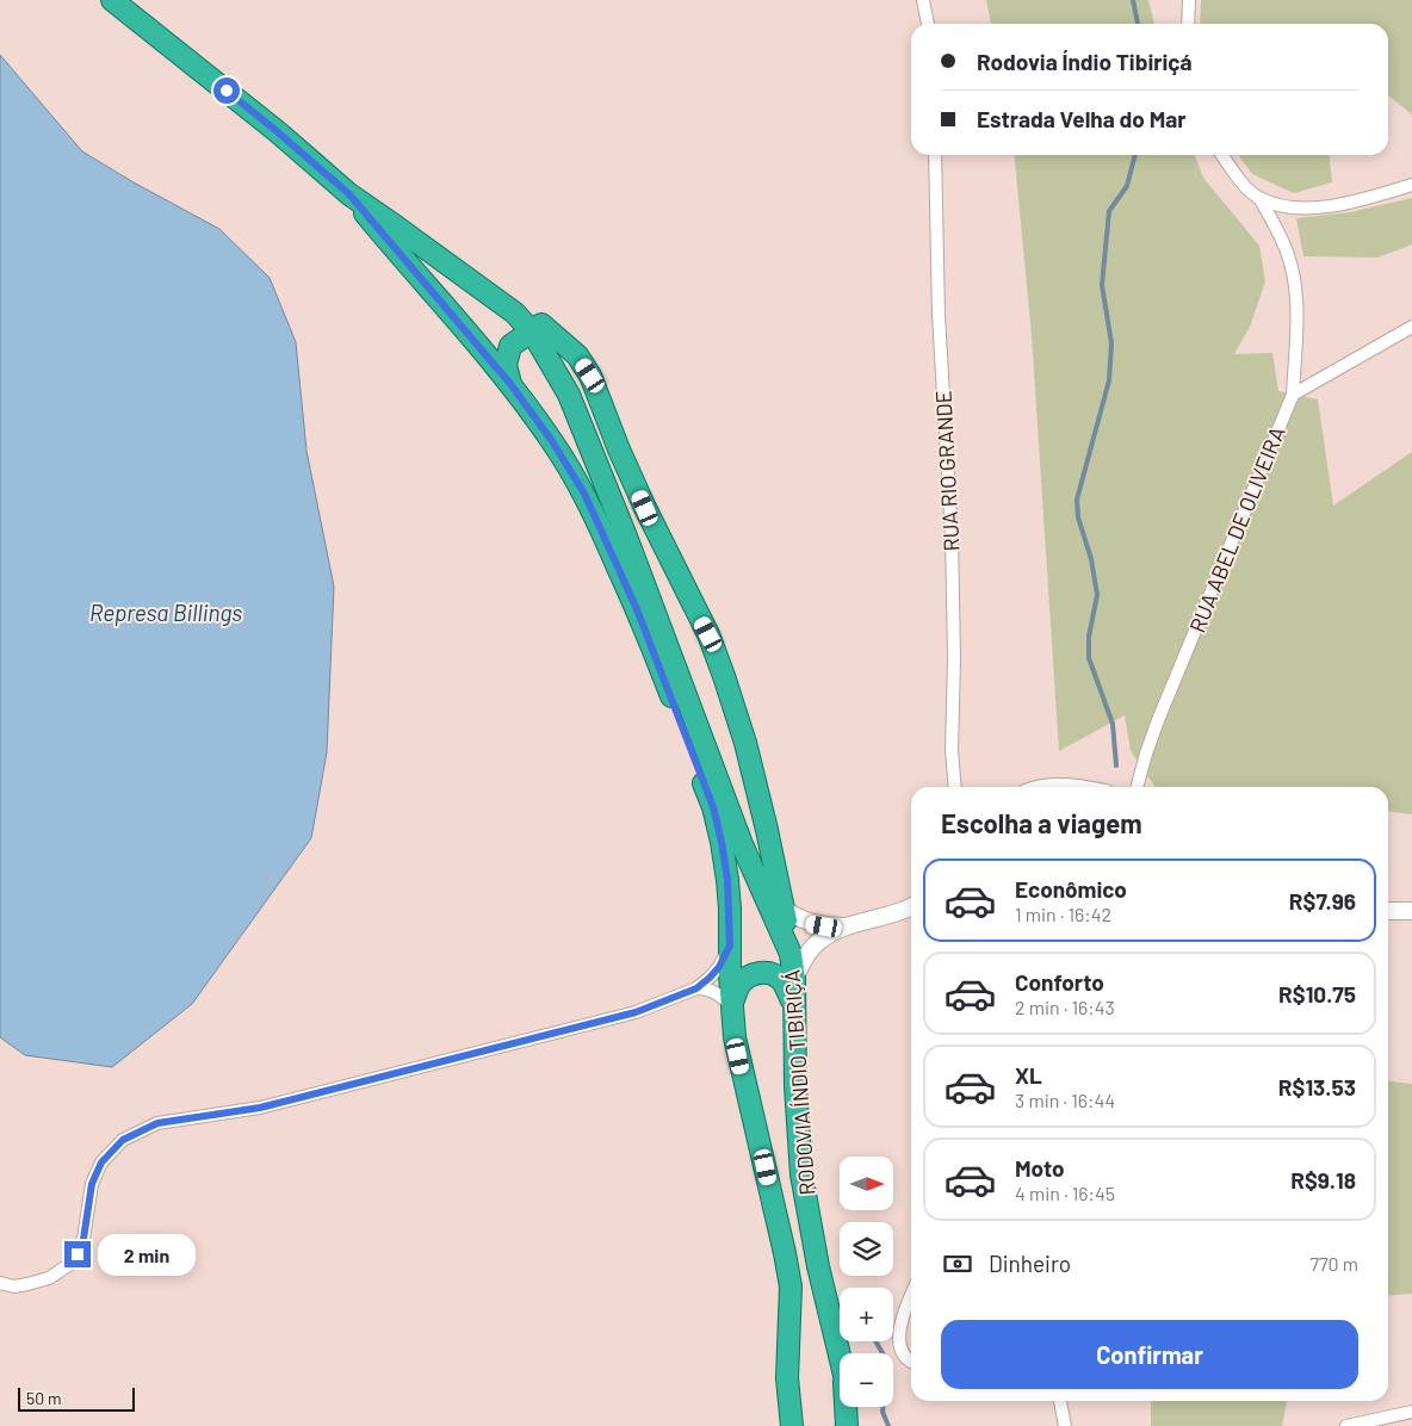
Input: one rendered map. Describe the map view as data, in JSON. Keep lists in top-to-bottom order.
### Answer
{
  "streets": {
    "highway": ["RODOVIA ÍNDIO TIBIRIÇÁ"],
    "street": ["RUA RIO GRANDE", "RUA ABEL DE OLIVEIRA"]
  },
  "water": ["Represa Billings"],
  "scale_bar": "50 m",
  "north": "right",
  "page": {
    "banner": ["Rodovia Índio Tibiriçá", "Estrada Velha do Mar"],
    "heading": "Escolha a viagem",
    "list": [
      {
        "name": "Econômico",
        "note": "1 min · 16:42",
        "value": "R$7.96"
      },
      {
        "name": "Conforto",
        "note": "2 min · 16:43",
        "value": "R$10.75"
      },
      {
        "name": "XL",
        "note": "3 min · 16:44",
        "value": "R$13.53"
      },
      {
        "name": "Moto",
        "note": "4 min · 16:45",
        "value": "R$9.18"
      }
    ],
    "map_buttons": ["+", "−"],
    "pay": ["Dinheiro", "770 m"],
    "bubble": "2 min",
    "buttons": "Confirmar",
    "scale": "50 m"
  }
}
